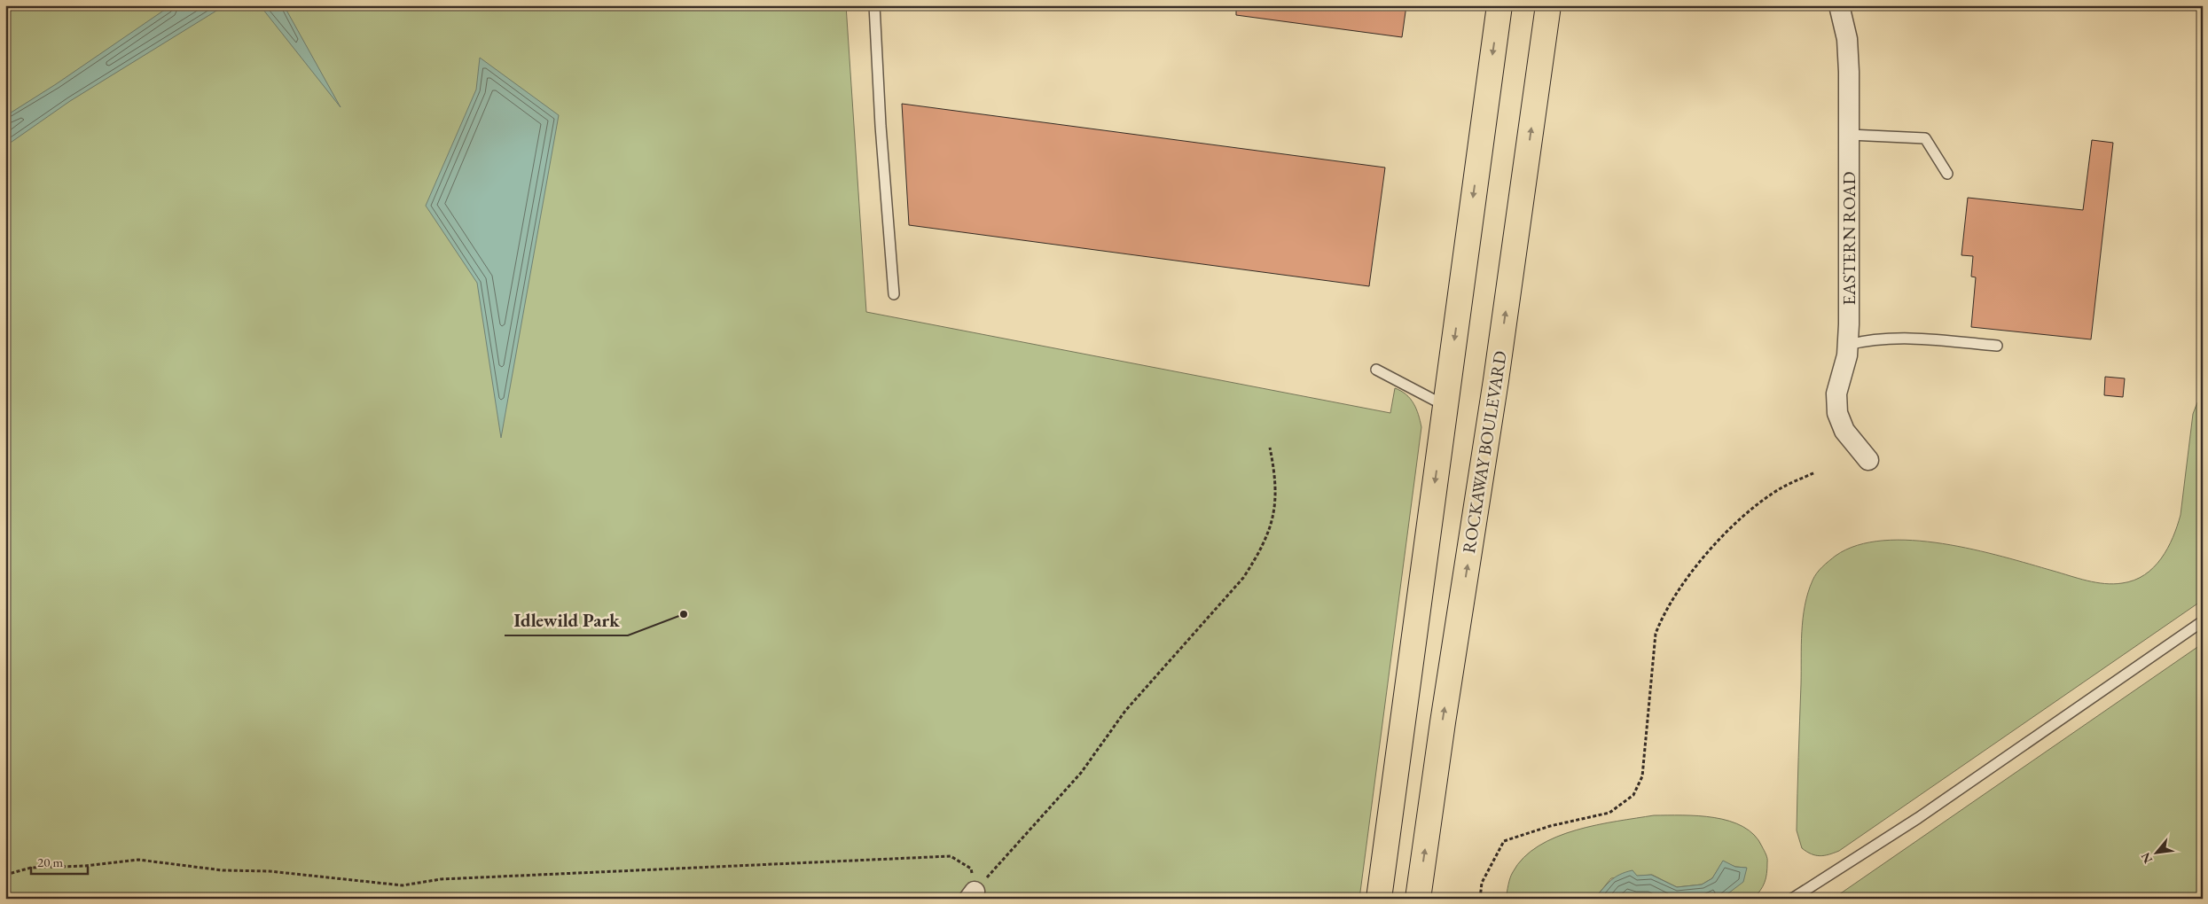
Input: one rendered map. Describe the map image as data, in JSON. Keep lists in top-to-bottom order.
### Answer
{
  "streets": {
    "highway": ["ROCKAWAY BOULEVARD"],
    "street": ["EASTERN ROAD"]
  },
  "places": ["Idlewild Park"],
  "scale_bar": "20 m",
  "north": "bottom left"
}
